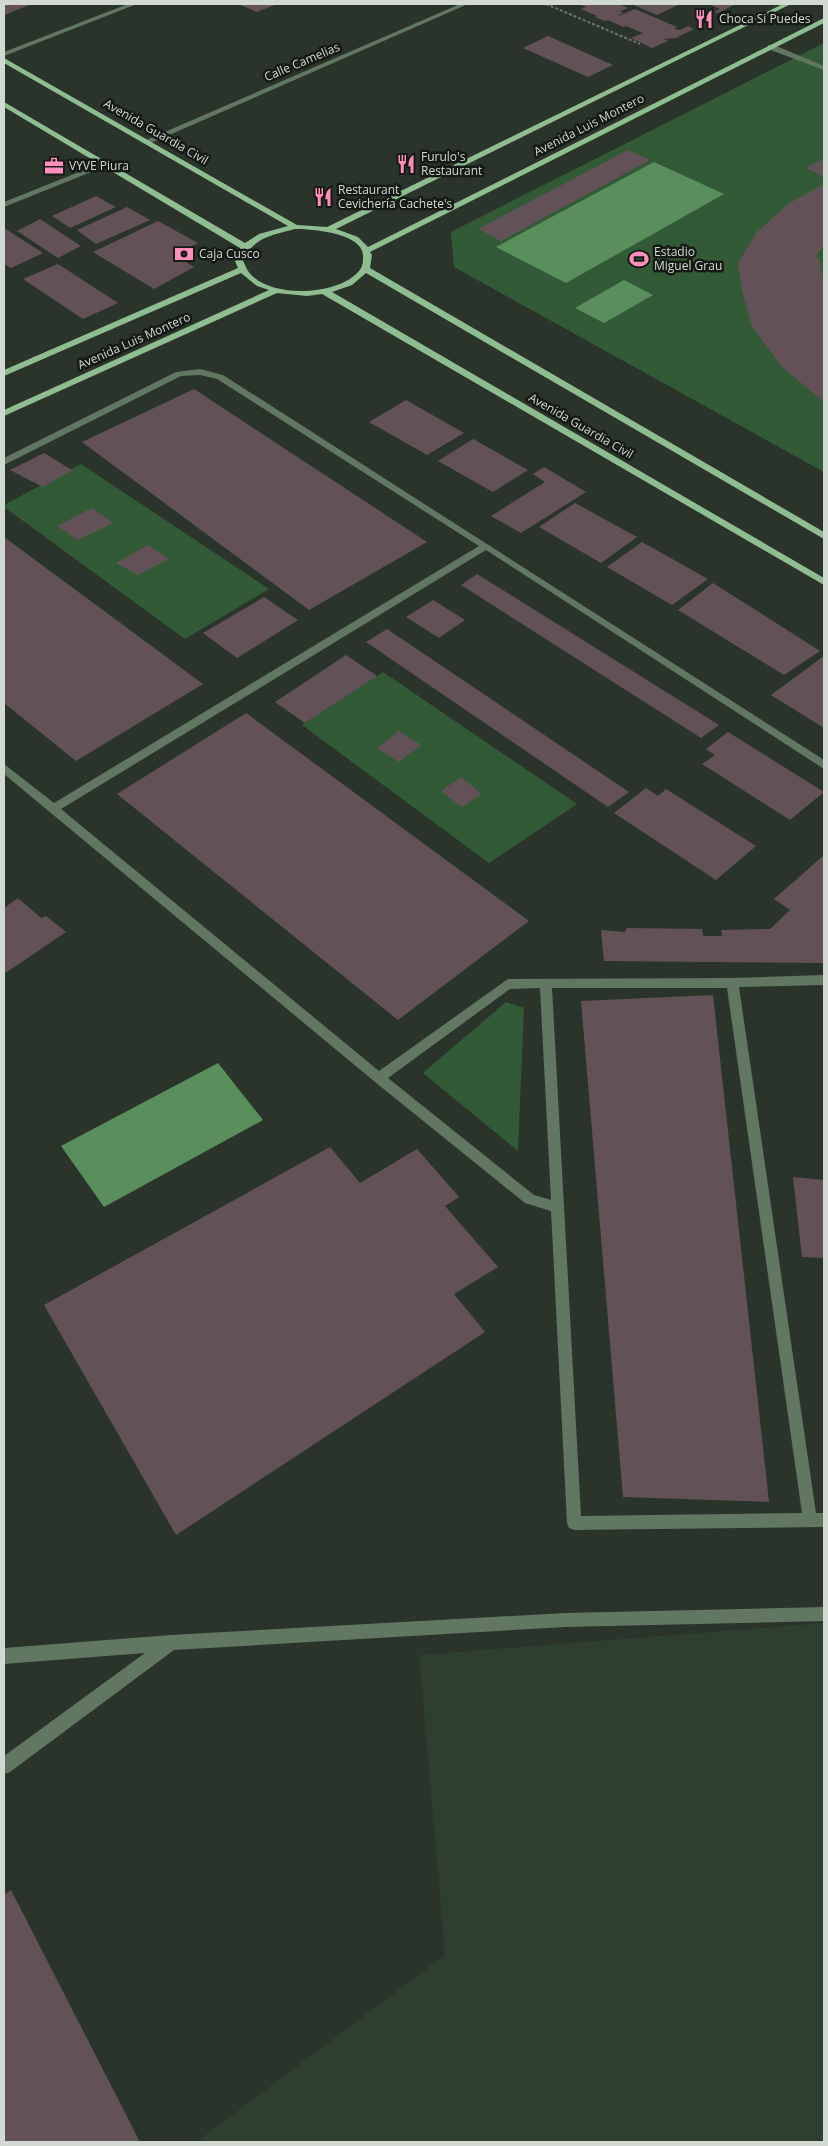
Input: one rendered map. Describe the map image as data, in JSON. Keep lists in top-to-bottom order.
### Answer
{
  "streets": {
    "main road": ["Avenida Luis Montero", "Avenida Guardia Civil"],
    "street": ["Calle Camelias"]
  },
  "crossings": [
    ["Calle Camelias", "Avenida Guardia Civil"]
  ],
  "places": {
    "restaurant": ["Choca Si Puedes", "Furulo's Restaurant", "Restaurant Cevichería Cachete's"],
    "office": ["VYVE Piura"],
    "bank": ["Caja Cusco"],
    "sports": ["Estadio Miguel Grau"]
  }
}
